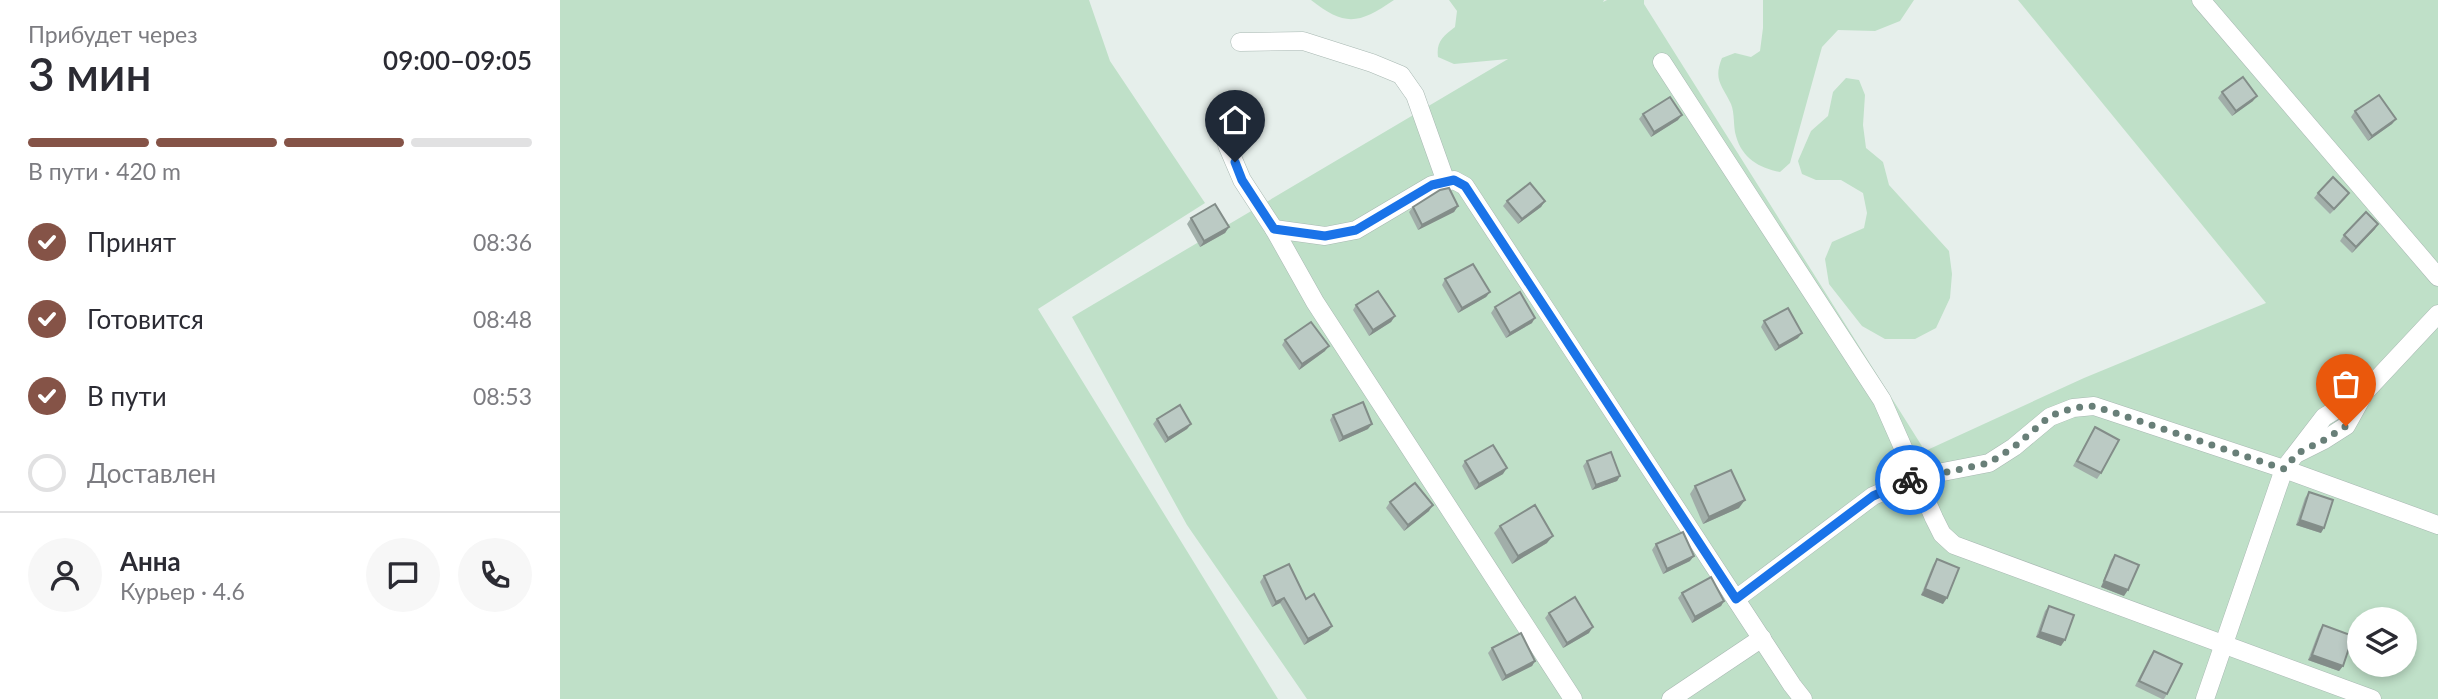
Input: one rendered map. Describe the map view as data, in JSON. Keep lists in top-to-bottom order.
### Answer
{
  "page": {
    "heading": ["3 мин", "Прибудет через", "09:00–09:05"],
    "panel": ["Анна", "Курьер · 4.6"],
    "bar": "В пути · 420 m",
    "list": [
      ["Принят", "08:36"],
      ["Готовится", "08:48"],
      ["В пути", "08:53"],
      "Доставлен"
    ]
  }
}
